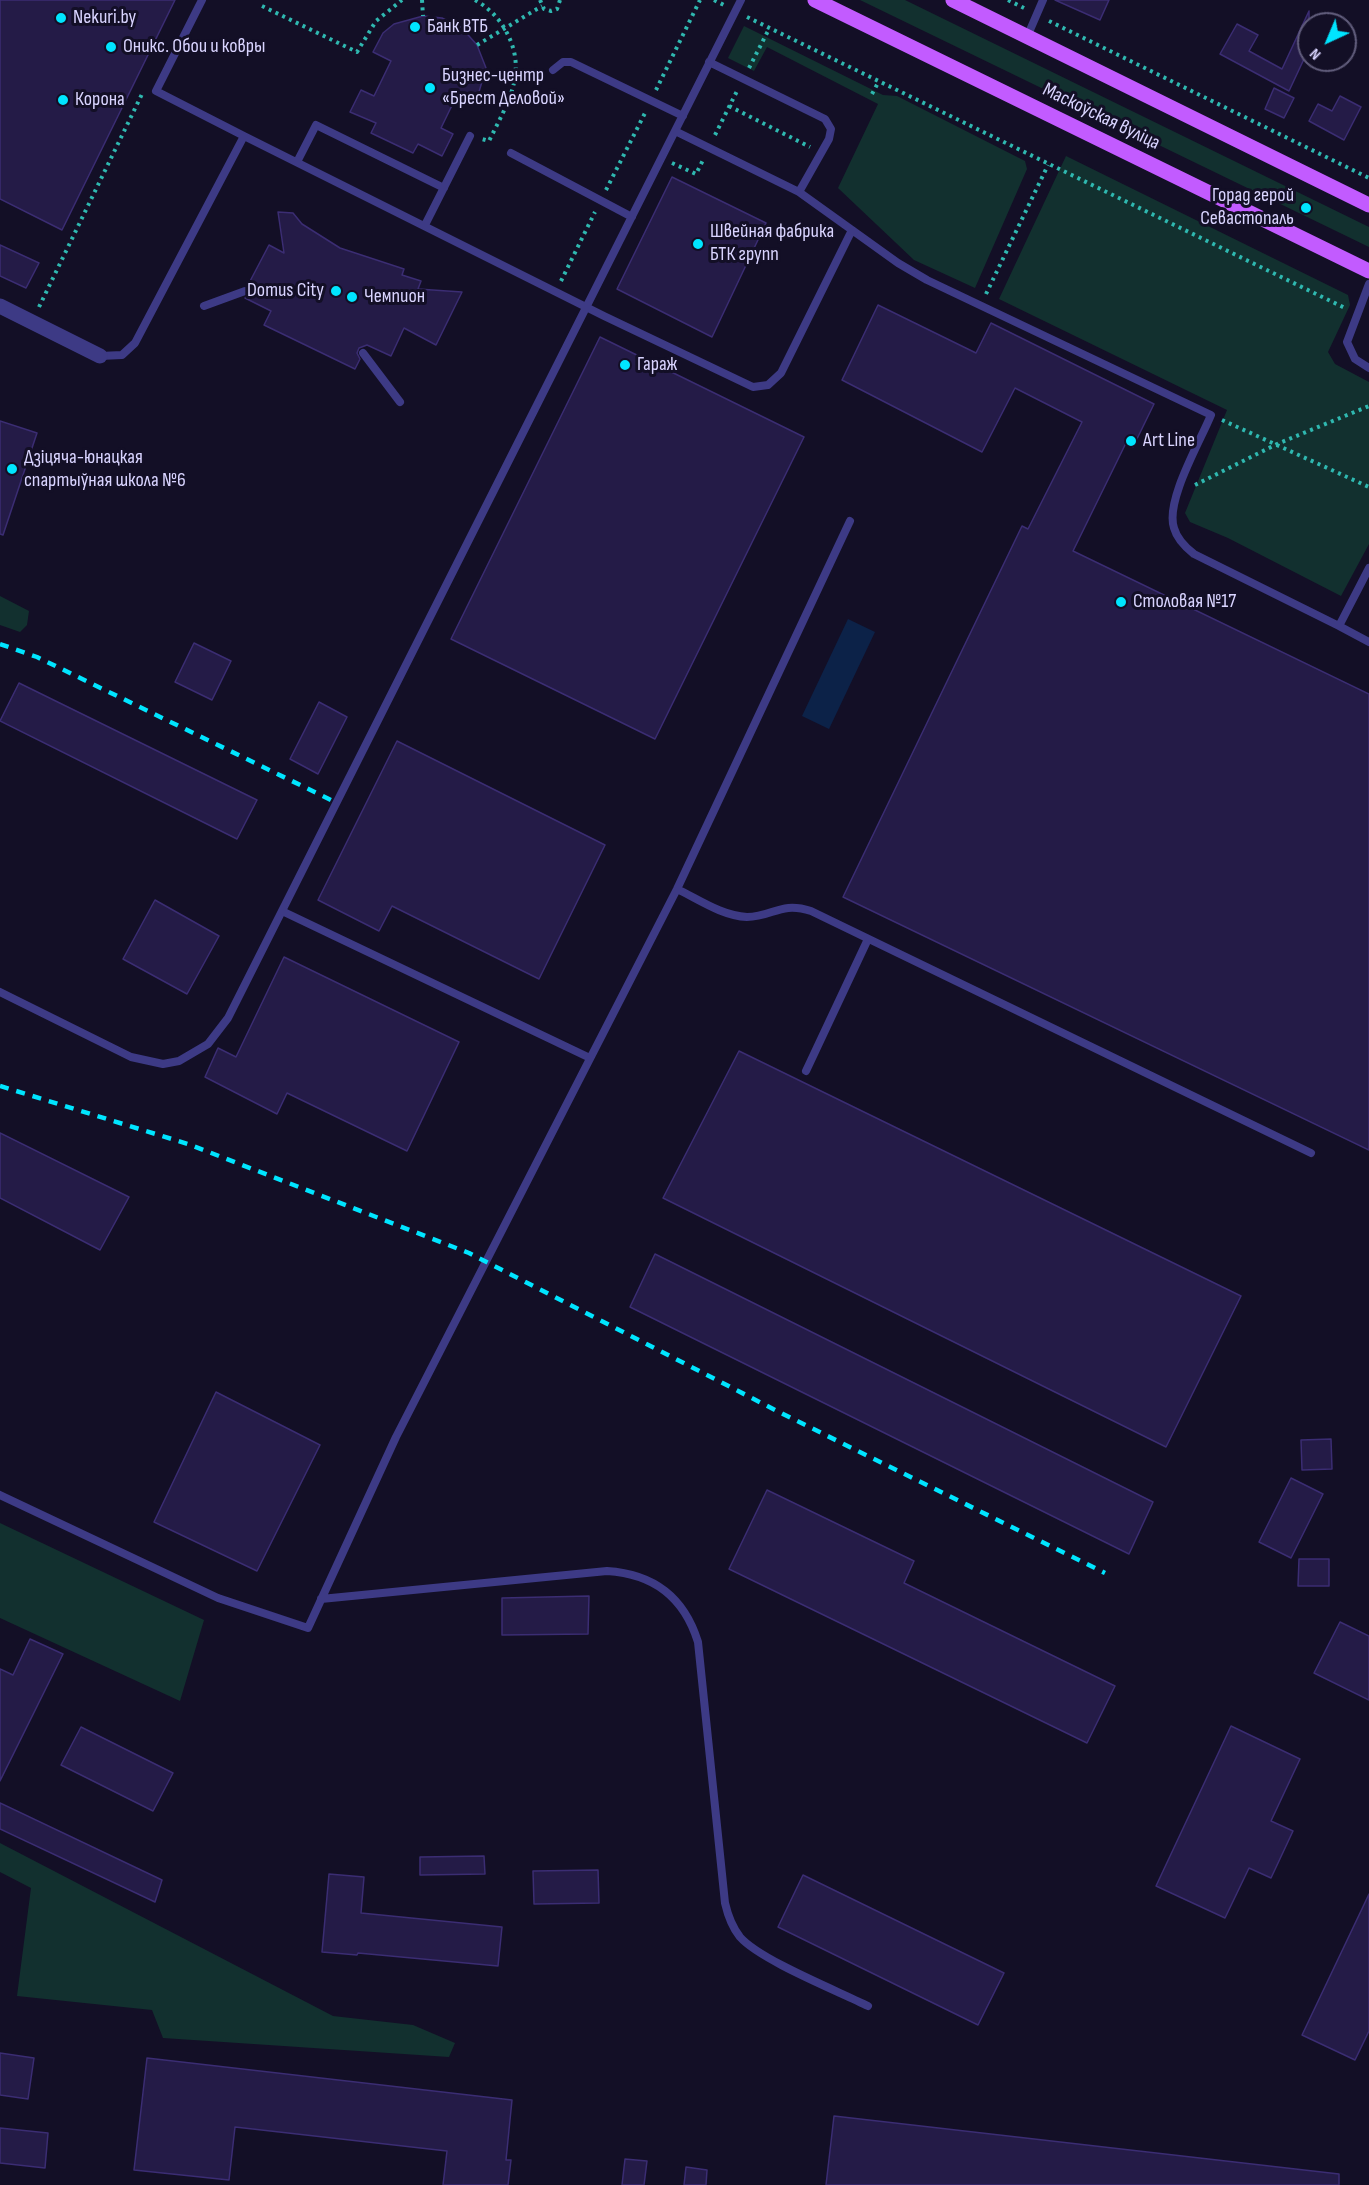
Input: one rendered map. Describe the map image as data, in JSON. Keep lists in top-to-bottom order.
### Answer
{
  "streets": {
    "main road": ["Маскоўская вуліца"]
  },
  "places": [
    "Nekuri.by",
    "Банк ВТБ",
    "Оникс. Обои и ковры",
    "Бизнес-центр «Брест Деловой»",
    "Корона",
    "Горад герой Севастопаль",
    "Швейная фабрика БТК групп",
    "Domus City",
    "Чемпион",
    "Гараж",
    "Art Line",
    "Дзіцяча-юнацкая спартыўная школа №6",
    "Столовая №17"
  ],
  "north": "bottom left"
}
